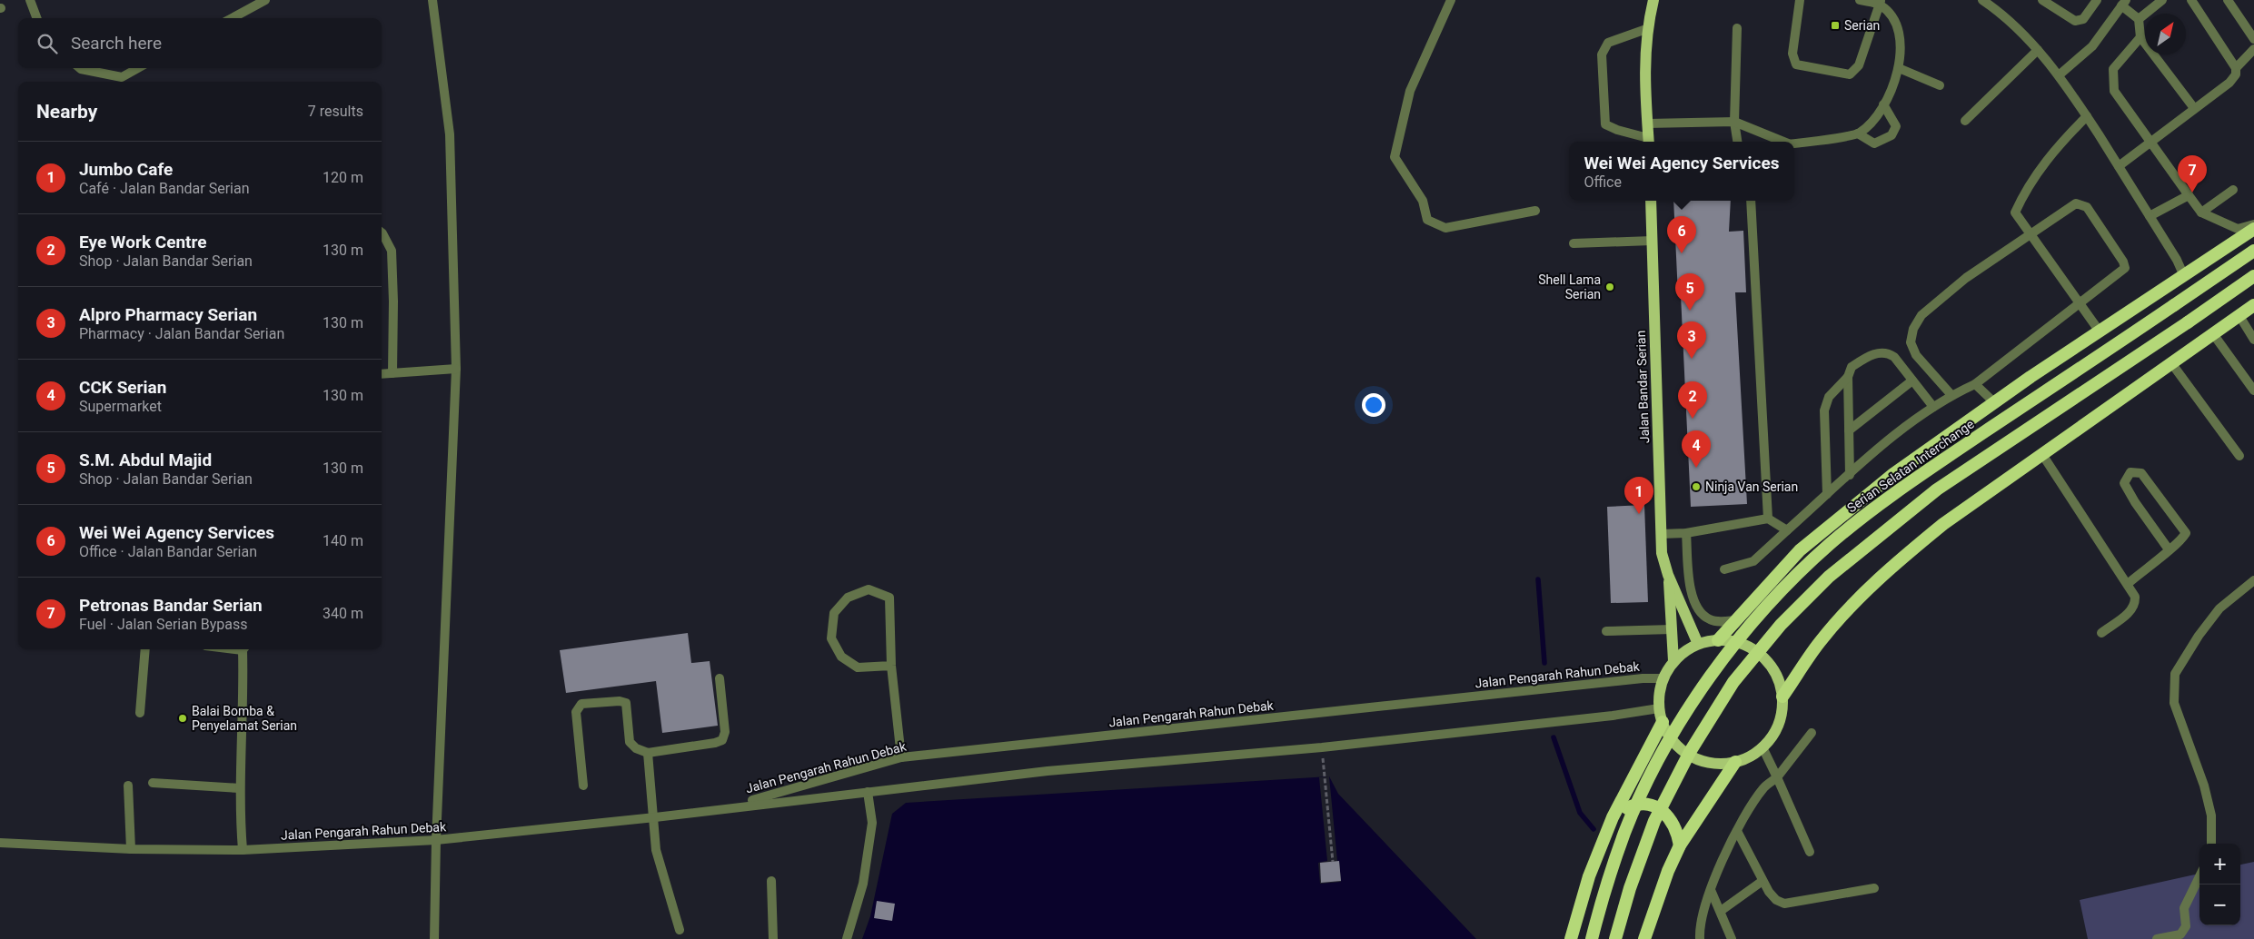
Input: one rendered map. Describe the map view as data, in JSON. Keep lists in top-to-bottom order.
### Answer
{
  "streets": {
    "highway": ["Serian Selatan Interchange"],
    "main road": ["Jalan Bandar Serian"],
    "street": ["Jalan Pengarah Rahun Debak"]
  },
  "crossings": [
    ["Jalan Bandar Serian", "Jalan Pengarah Rahun Debak"]
  ],
  "places": {
    "transit": ["Serian"],
    "other": ["Shell Lama Serian", "Ninja Van Serian", "Balai Bomba & Penyelamat Serian"]
  },
  "north": "top right",
  "page": {
    "search": "Search here",
    "heading": ["Nearby", "7 results"],
    "list": [
      {
        "mark": "1",
        "name": "Jumbo Cafe",
        "note": "Café · Jalan Bandar Serian",
        "value": "120 m"
      },
      {
        "mark": "2",
        "name": "Eye Work Centre",
        "note": "Shop · Jalan Bandar Serian",
        "value": "130 m"
      },
      {
        "mark": "3",
        "name": "Alpro Pharmacy Serian",
        "note": "Pharmacy · Jalan Bandar Serian",
        "value": "130 m"
      },
      {
        "mark": "4",
        "name": "CCK Serian",
        "note": "Supermarket",
        "value": "130 m"
      },
      {
        "mark": "5",
        "name": "S.M. Abdul Majid",
        "note": "Shop · Jalan Bandar Serian",
        "value": "130 m"
      },
      {
        "mark": "6",
        "name": "Wei Wei Agency Services",
        "note": "Office · Jalan Bandar Serian",
        "value": "140 m"
      },
      {
        "mark": "7",
        "name": "Petronas Bandar Serian",
        "note": "Fuel · Jalan Serian Bypass",
        "value": "340 m"
      }
    ],
    "popup": ["Wei Wei Agency Services", "Office"],
    "pins": [
      "7",
      "6",
      "5",
      "3",
      "2",
      "4",
      "1"
    ],
    "map_buttons": ["+", "−"]
  }
}
